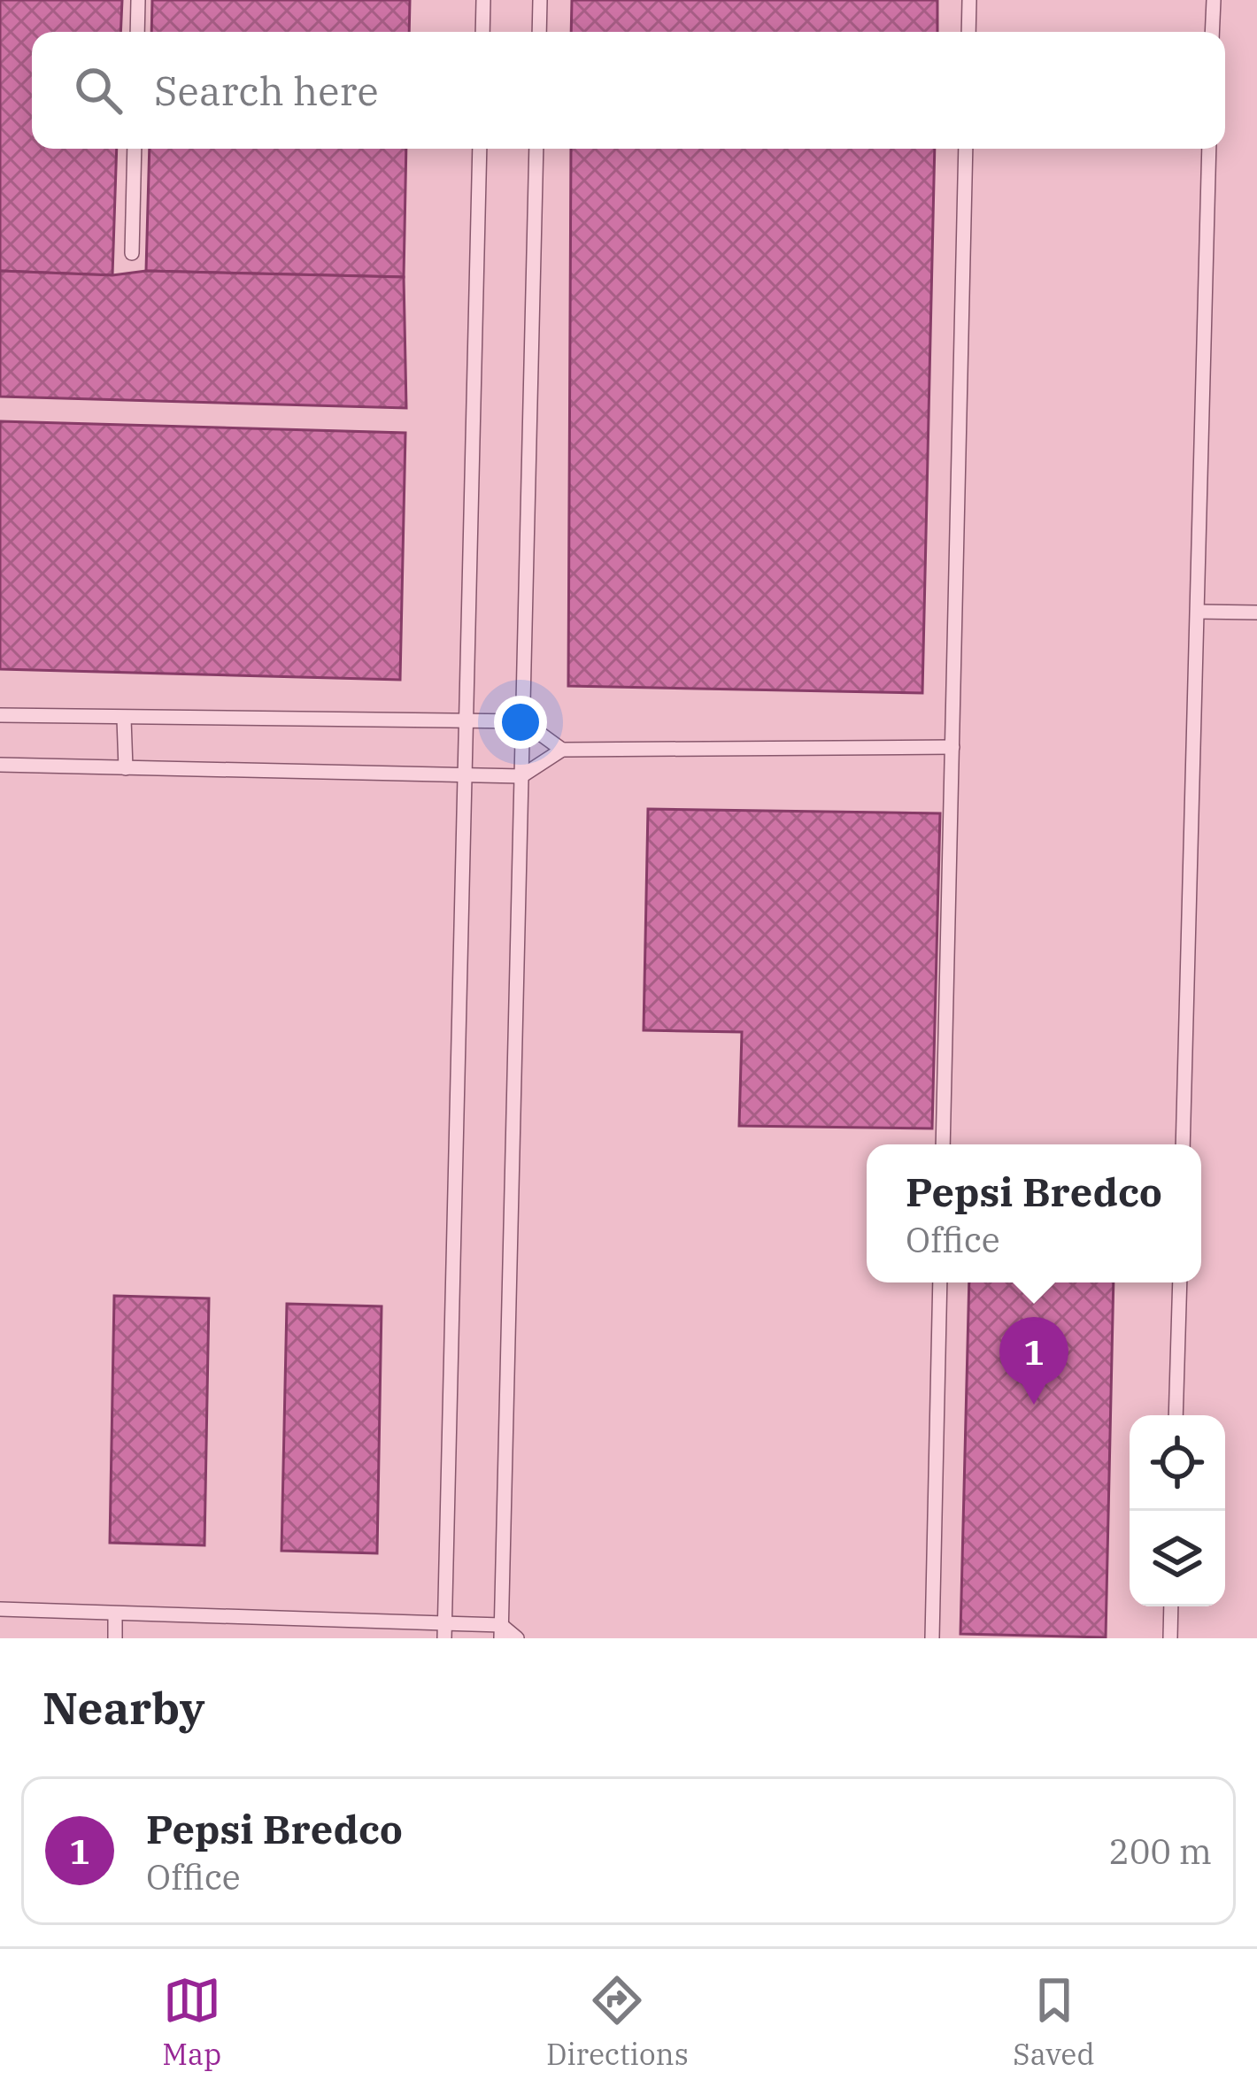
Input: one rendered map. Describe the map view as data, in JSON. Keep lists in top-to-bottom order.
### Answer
{
  "page": {
    "search": "Search here",
    "popup": ["Pepsi Bredco", "Office"],
    "pins": "1",
    "heading": "Nearby",
    "list": [
      {
        "mark": "1",
        "name": "Pepsi Bredco",
        "note": "Office",
        "value": "200 m"
      }
    ],
    "nav": ["Map", "Directions", "Saved"]
  }
}
